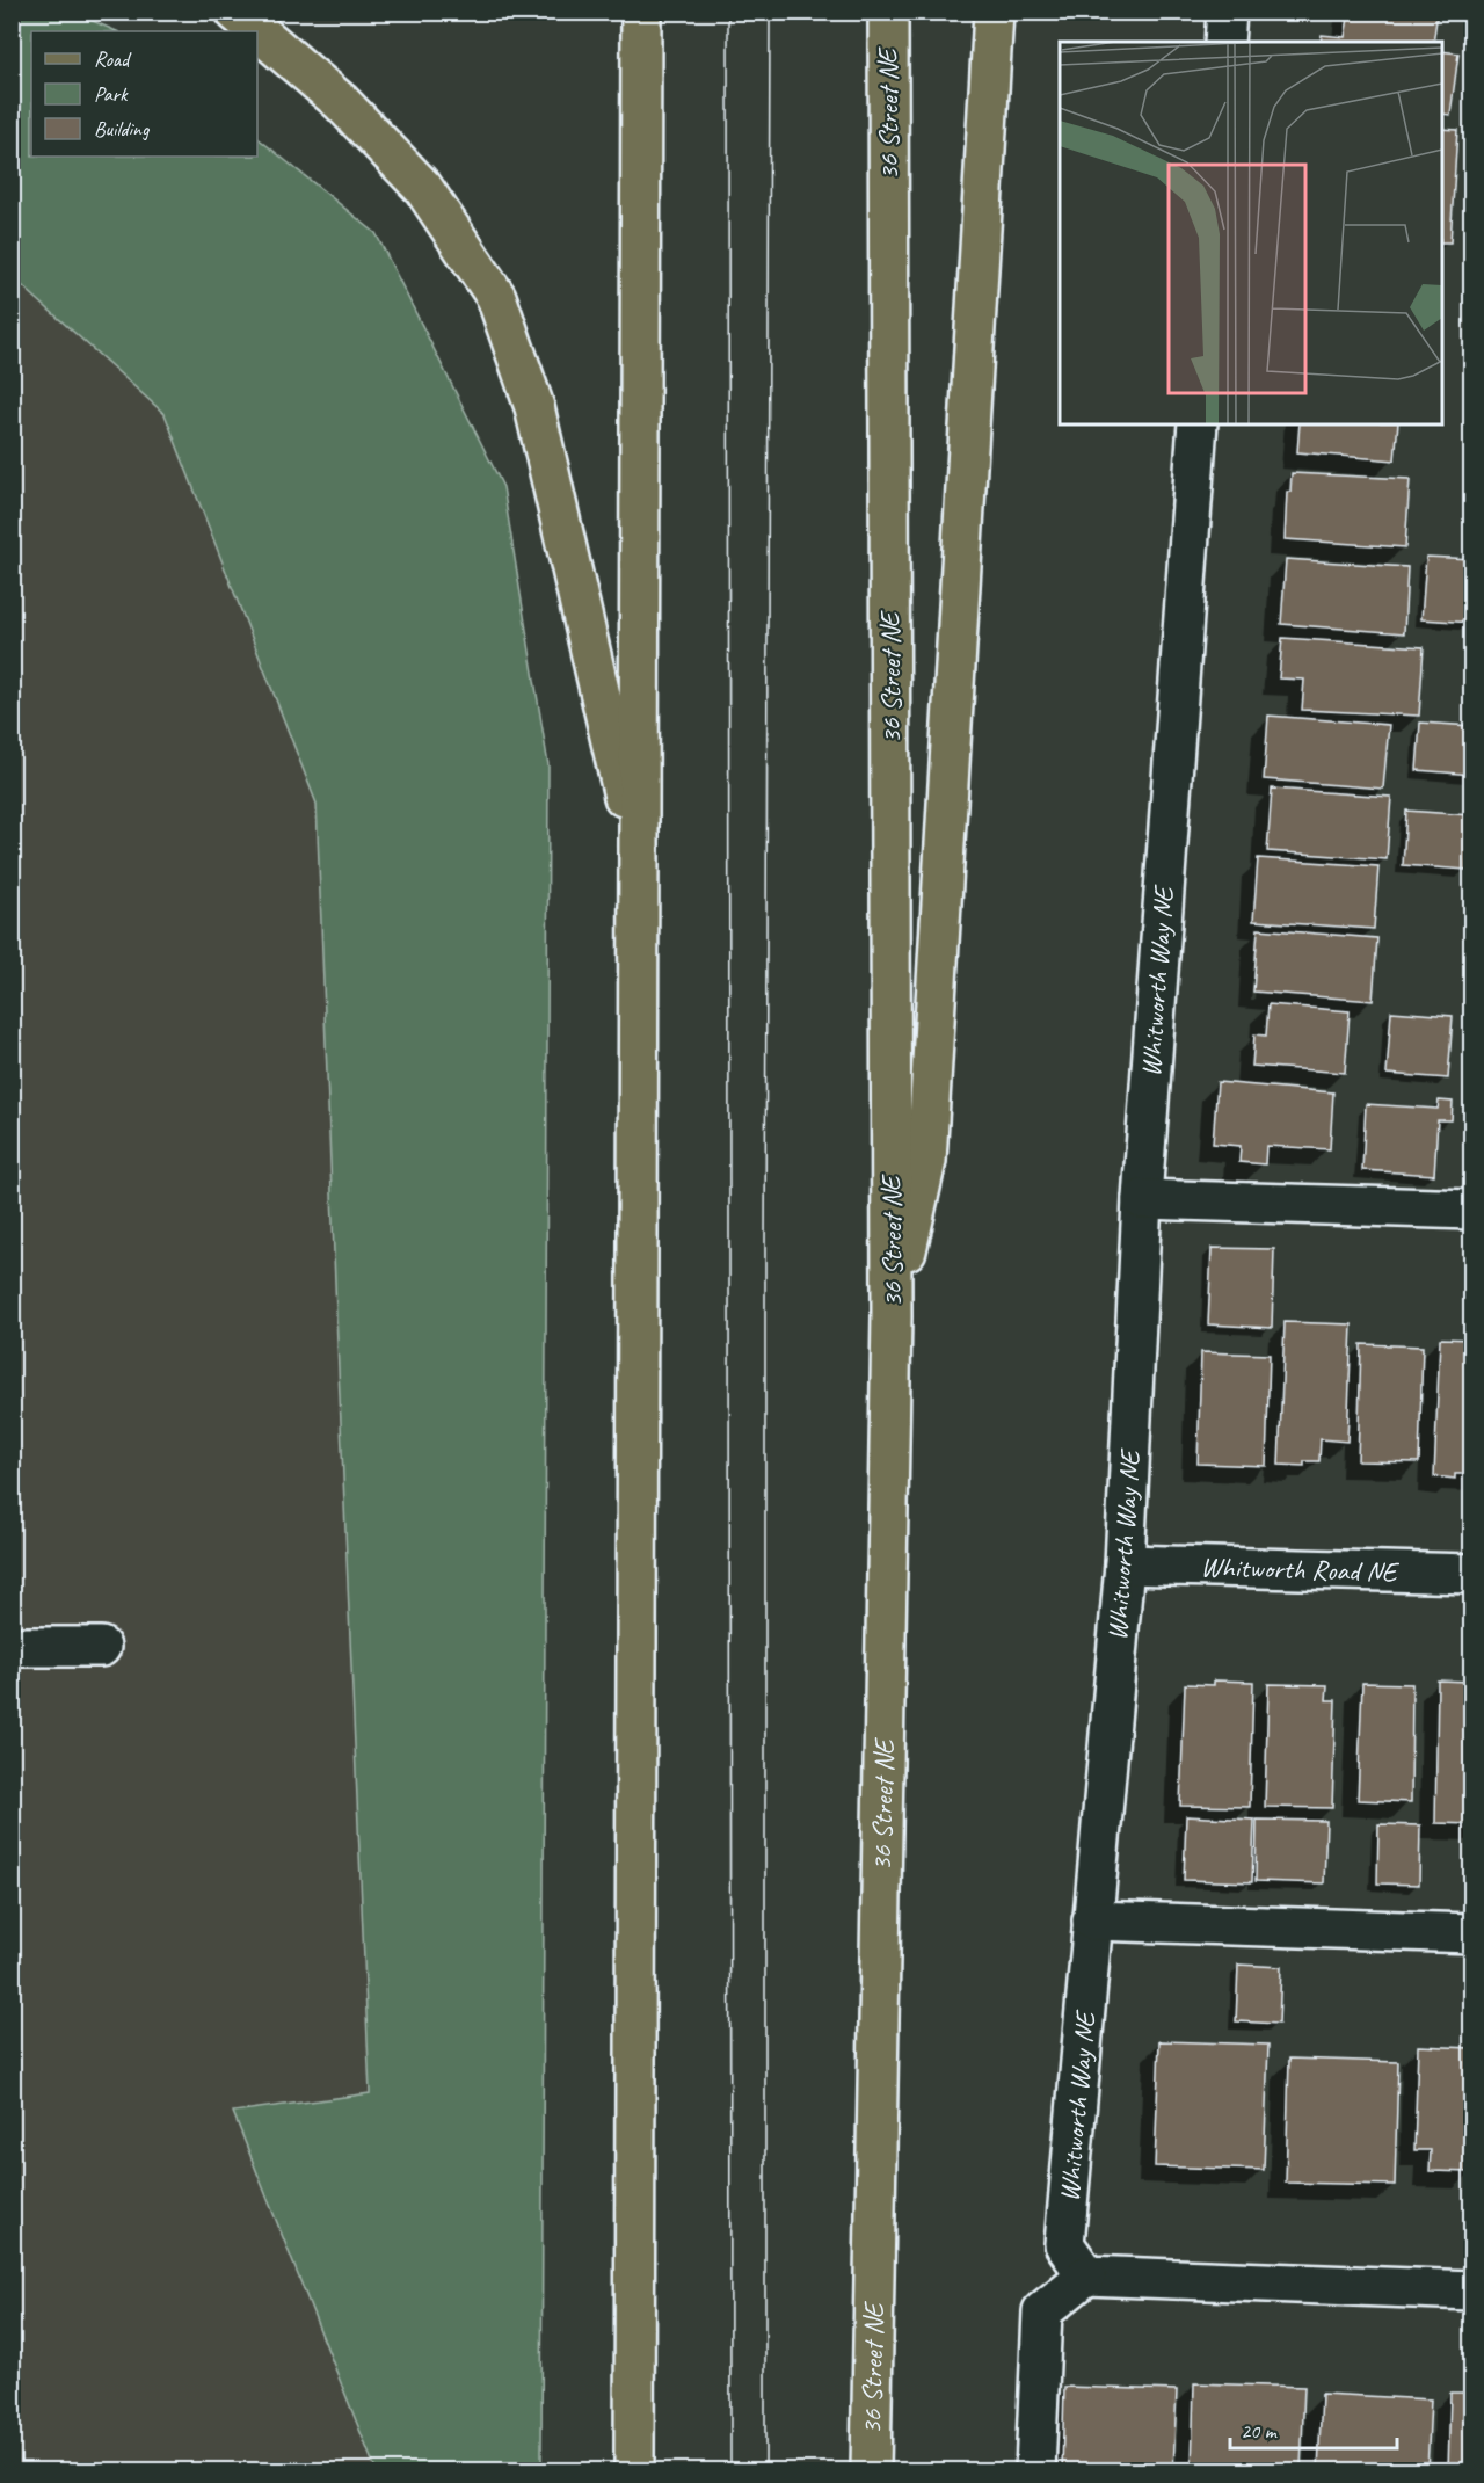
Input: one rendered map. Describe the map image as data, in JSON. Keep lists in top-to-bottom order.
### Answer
{
  "streets": {
    "main road": ["36 Street NE"],
    "street": ["Whitworth Way NE", "Whitworth Road NE"]
  },
  "crossings": [
    ["Whitworth Way NE", "Whitworth Road NE"]
  ],
  "legend": ["Road", "Park", "Building"],
  "scale_bar": "20 m"
}
